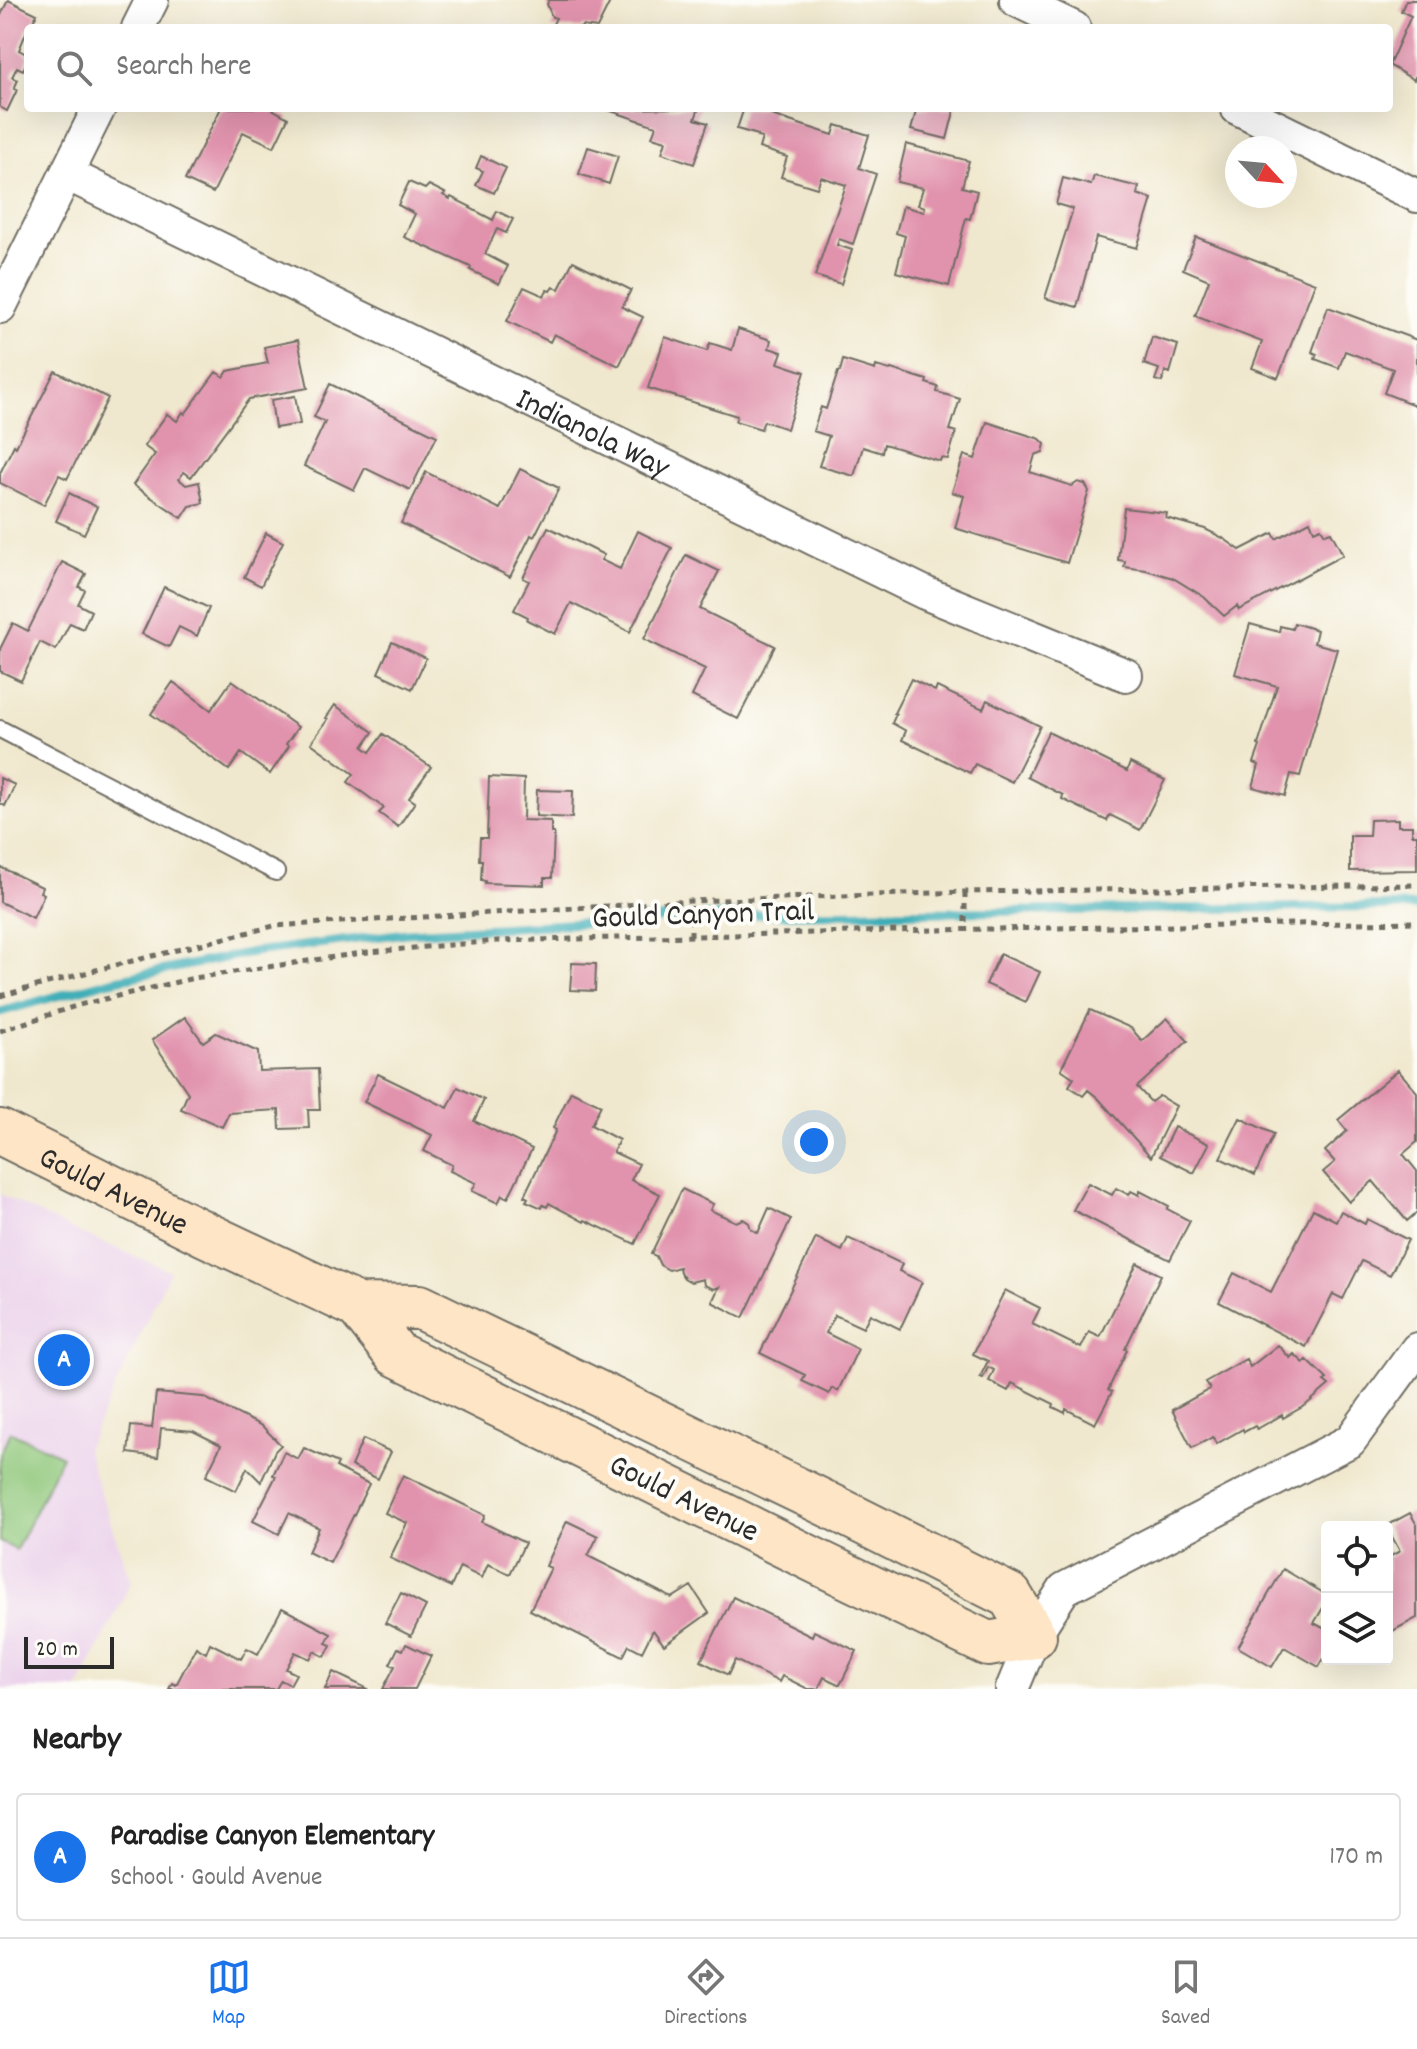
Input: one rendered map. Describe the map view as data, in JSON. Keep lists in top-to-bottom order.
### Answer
{
  "streets": {
    "street": ["Indianola Way", "Gould Avenue"],
    "path": ["Gould Canyon Trail"]
  },
  "scale_bar": "20 m",
  "north": "bottom right",
  "page": {
    "search": "Search here",
    "pins": "A",
    "scale": "20 m",
    "heading": "Nearby",
    "list": [
      {
        "mark": "A",
        "name": "Paradise Canyon Elementary",
        "note": "School · Gould Avenue",
        "value": "170 m"
      }
    ],
    "nav": ["Map", "Directions", "Saved"]
  }
}
